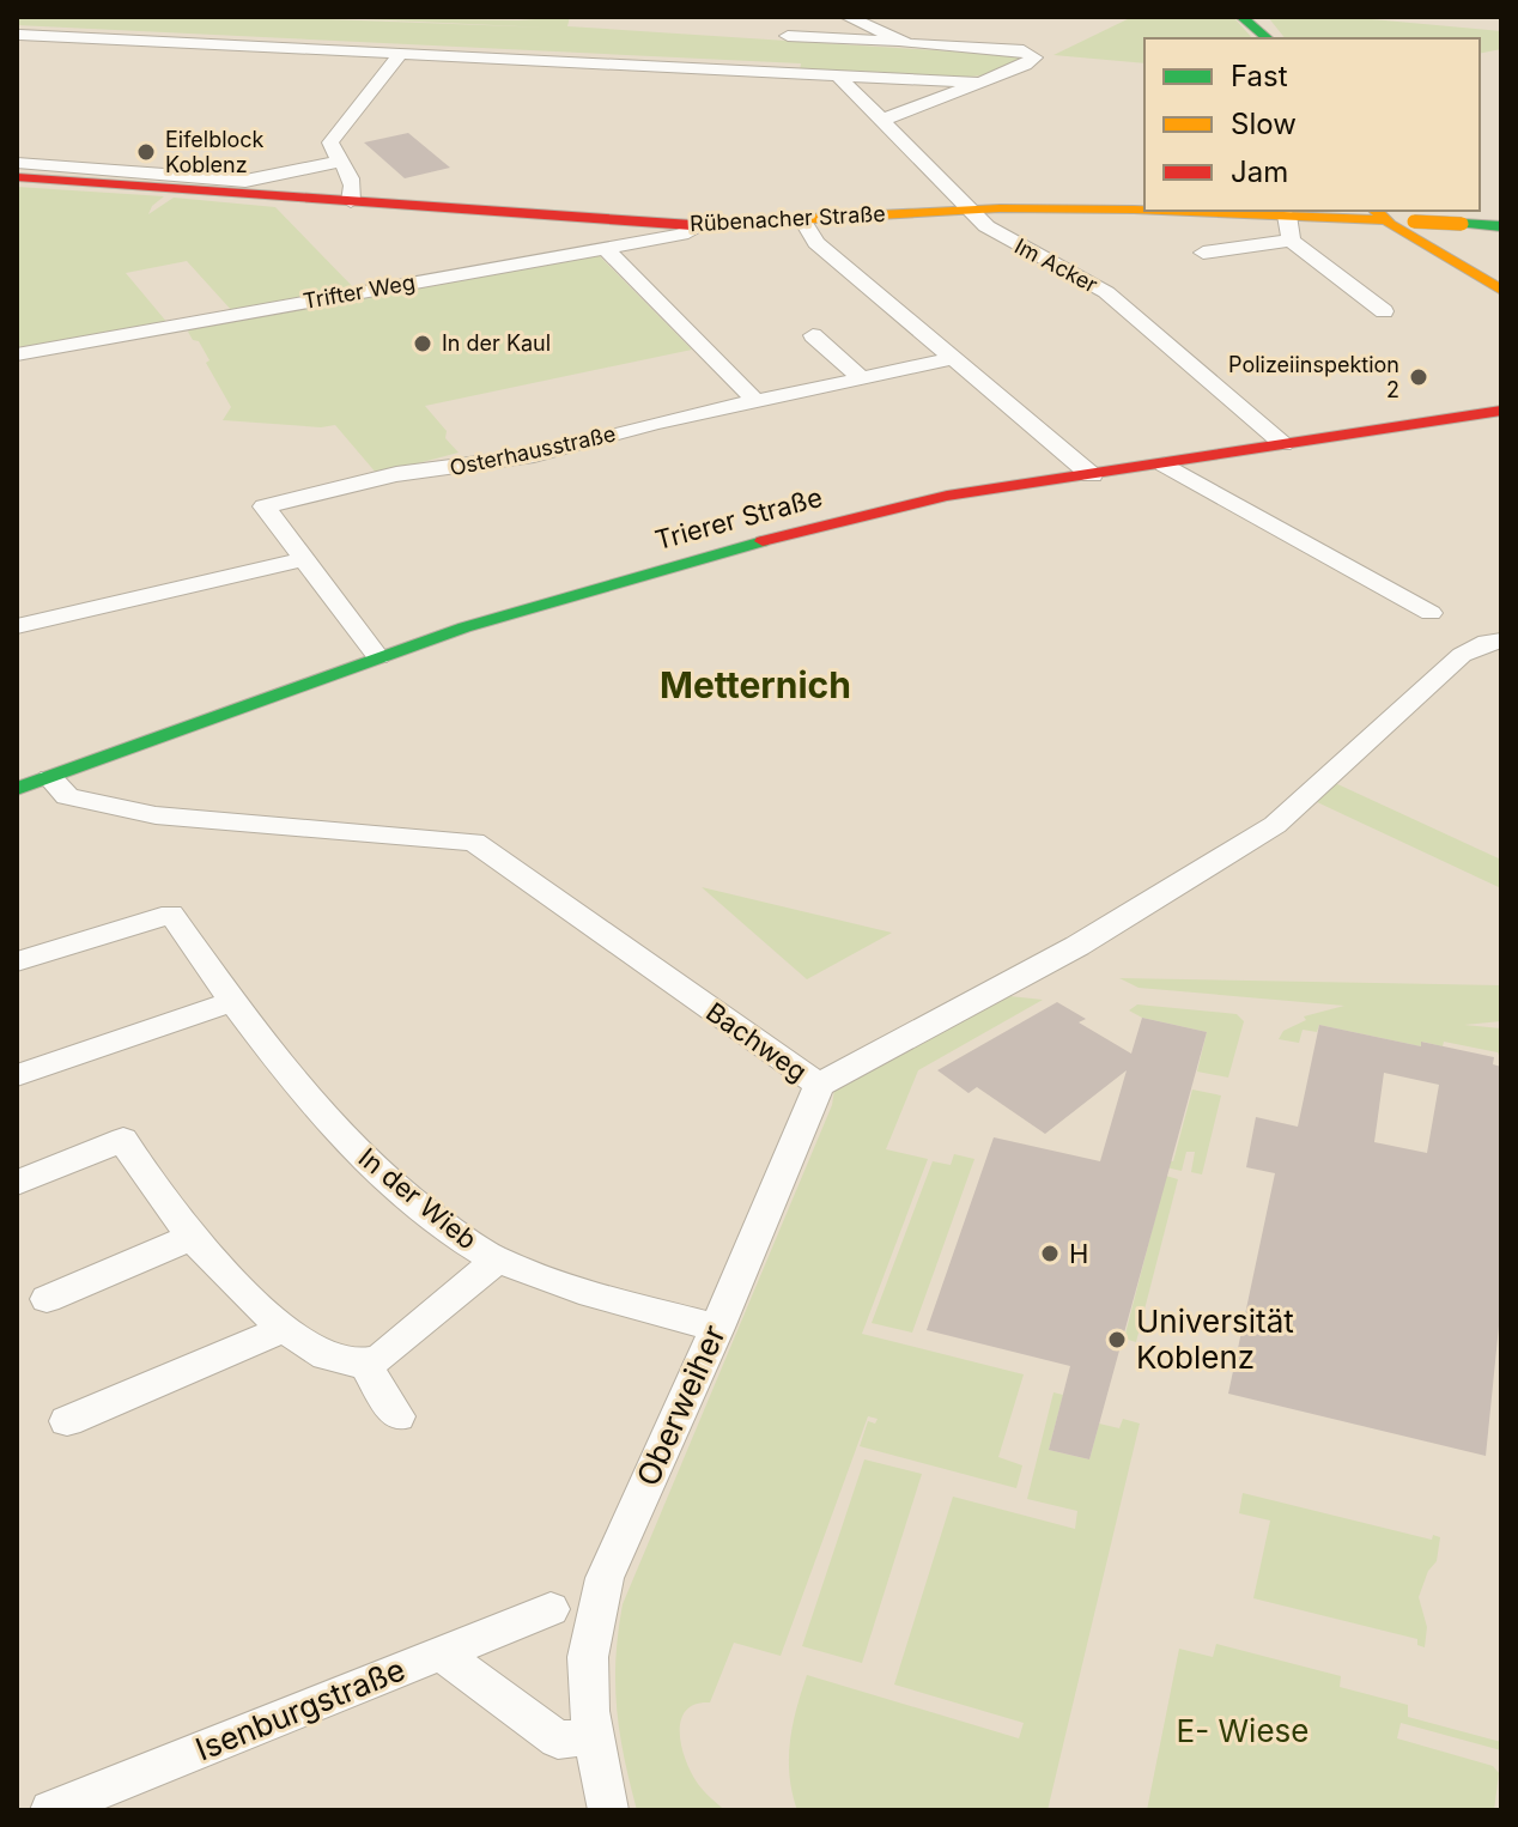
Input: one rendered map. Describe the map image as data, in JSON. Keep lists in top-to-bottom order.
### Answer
{
  "streets": {
    "main road": ["Rübenacher Straße", "Trierer Straße"],
    "street": [
      "Im Acker",
      "Trifter Weg",
      "Osterhausstraße",
      "Bachweg",
      "In der Wieb",
      "Oberweiher",
      "Isenburgstraße"
    ]
  },
  "crossings": [
    ["Rübenacher Straße", "Im Acker"],
    ["Rübenacher Straße", "Trifter Weg"],
    ["Im Acker", "Trierer Straße"],
    ["Trierer Straße", "Bachweg"],
    ["Bachweg", "Oberweiher"],
    ["In der Wieb", "Oberweiher"]
  ],
  "districts": ["Metternich"],
  "parks": ["E- Wiese"],
  "places": [
    "Eifelblock Koblenz",
    "In der Kaul",
    "Polizeiinspektion 2",
    "H",
    "Universität Koblenz"
  ],
  "legend": ["Fast", "Slow", "Jam"]
}
